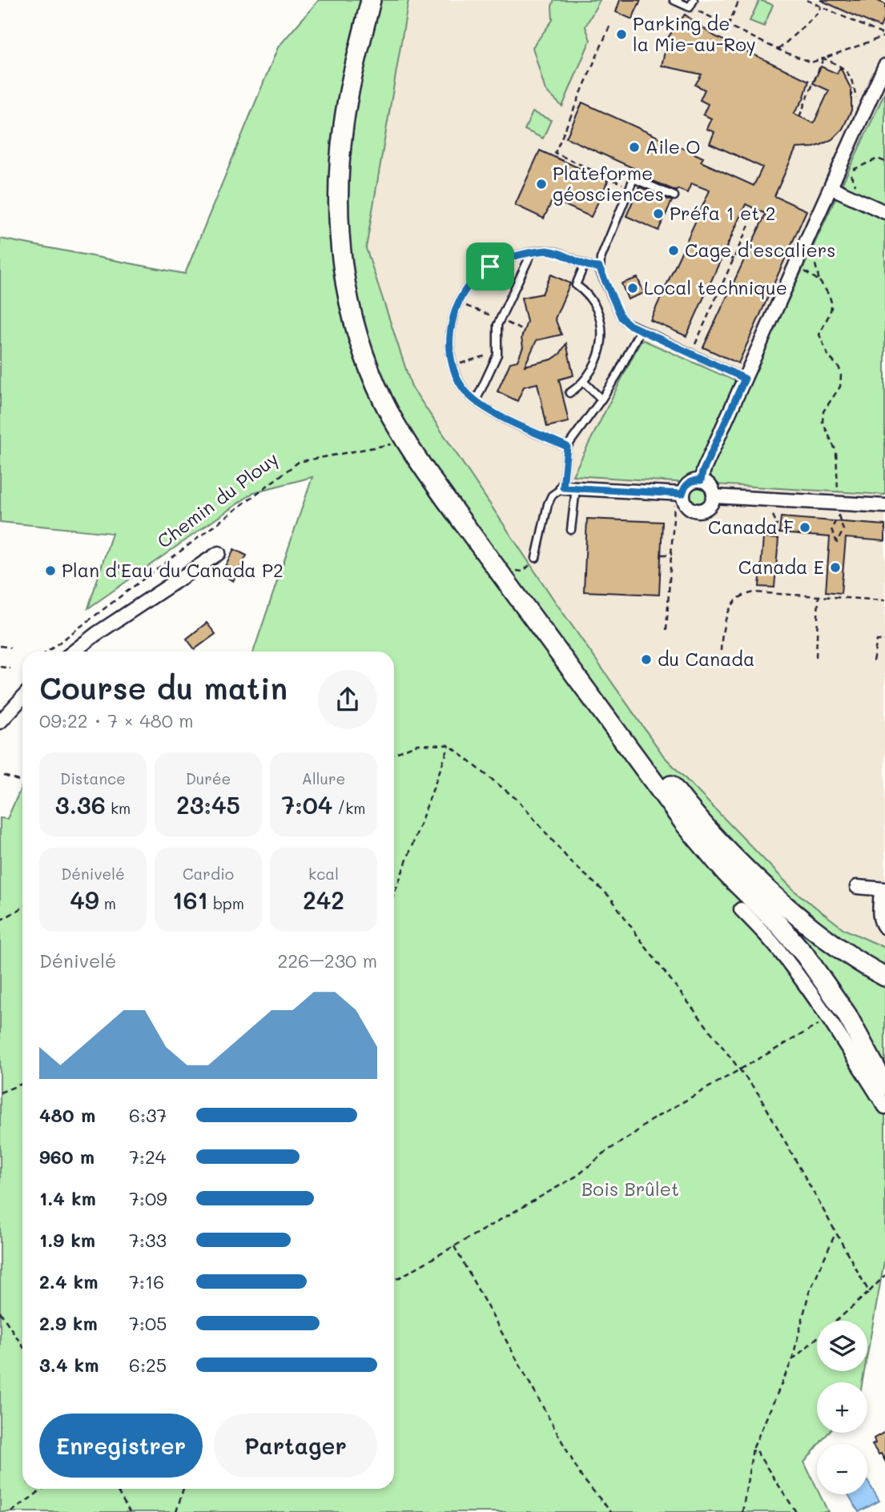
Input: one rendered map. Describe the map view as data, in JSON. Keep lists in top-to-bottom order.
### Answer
{
  "streets": {
    "path": ["Chemin du Plouy"]
  },
  "parks": ["Bois Brûlet"],
  "places": [
    "Parking de la Mie-au-Roy",
    "Aile O",
    "Plateforme géosciences",
    "Préfa 1 et 2",
    "Cage d'escaliers",
    "Local technique",
    "Canada F",
    "Canada E",
    "Plan d'Eau du Canada P2",
    "du Canada"
  ],
  "page": {
    "heading": ["Course du matin", "09:22 · 7 × 480 m"],
    "stats": [
      ["Distance", "3.36 km"],
      ["Durée", "23:45"],
      ["Allure", "7:04 /km"],
      ["Dénivelé", "49 m"],
      ["Cardio", "161 bpm"],
      ["kcal", "242"]
    ],
    "chart": ["Dénivelé", "226–230 m"],
    "list": [
      {
        "name": "480 m",
        "note": "6:37"
      },
      {
        "name": "960 m",
        "note": "7:24"
      },
      {
        "name": "1.4 km",
        "note": "7:09"
      },
      {
        "name": "1.9 km",
        "note": "7:33"
      },
      {
        "name": "2.4 km",
        "note": "7:16"
      },
      {
        "name": "2.9 km",
        "note": "7:05"
      },
      {
        "name": "3.4 km",
        "note": "6:25"
      }
    ],
    "map_buttons": ["+", "−"],
    "buttons": ["Enregistrer", "Partager"]
  }
}
